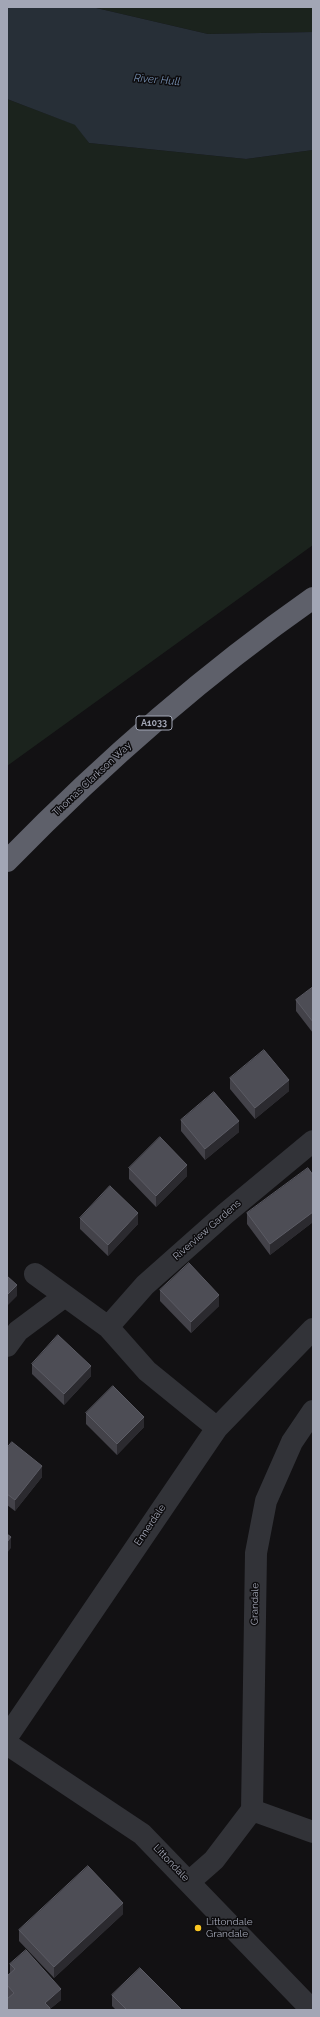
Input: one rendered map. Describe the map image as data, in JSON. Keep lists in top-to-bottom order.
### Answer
{
  "streets": {
    "highway": ["A1033", "Thomas Clarkson Way"],
    "street": [
      "Riverview Gardens",
      "Ennerdale",
      "Grandale",
      "Littondale"
    ]
  },
  "water": ["River Hull"],
  "places": ["Littondale Grandale"]
}
